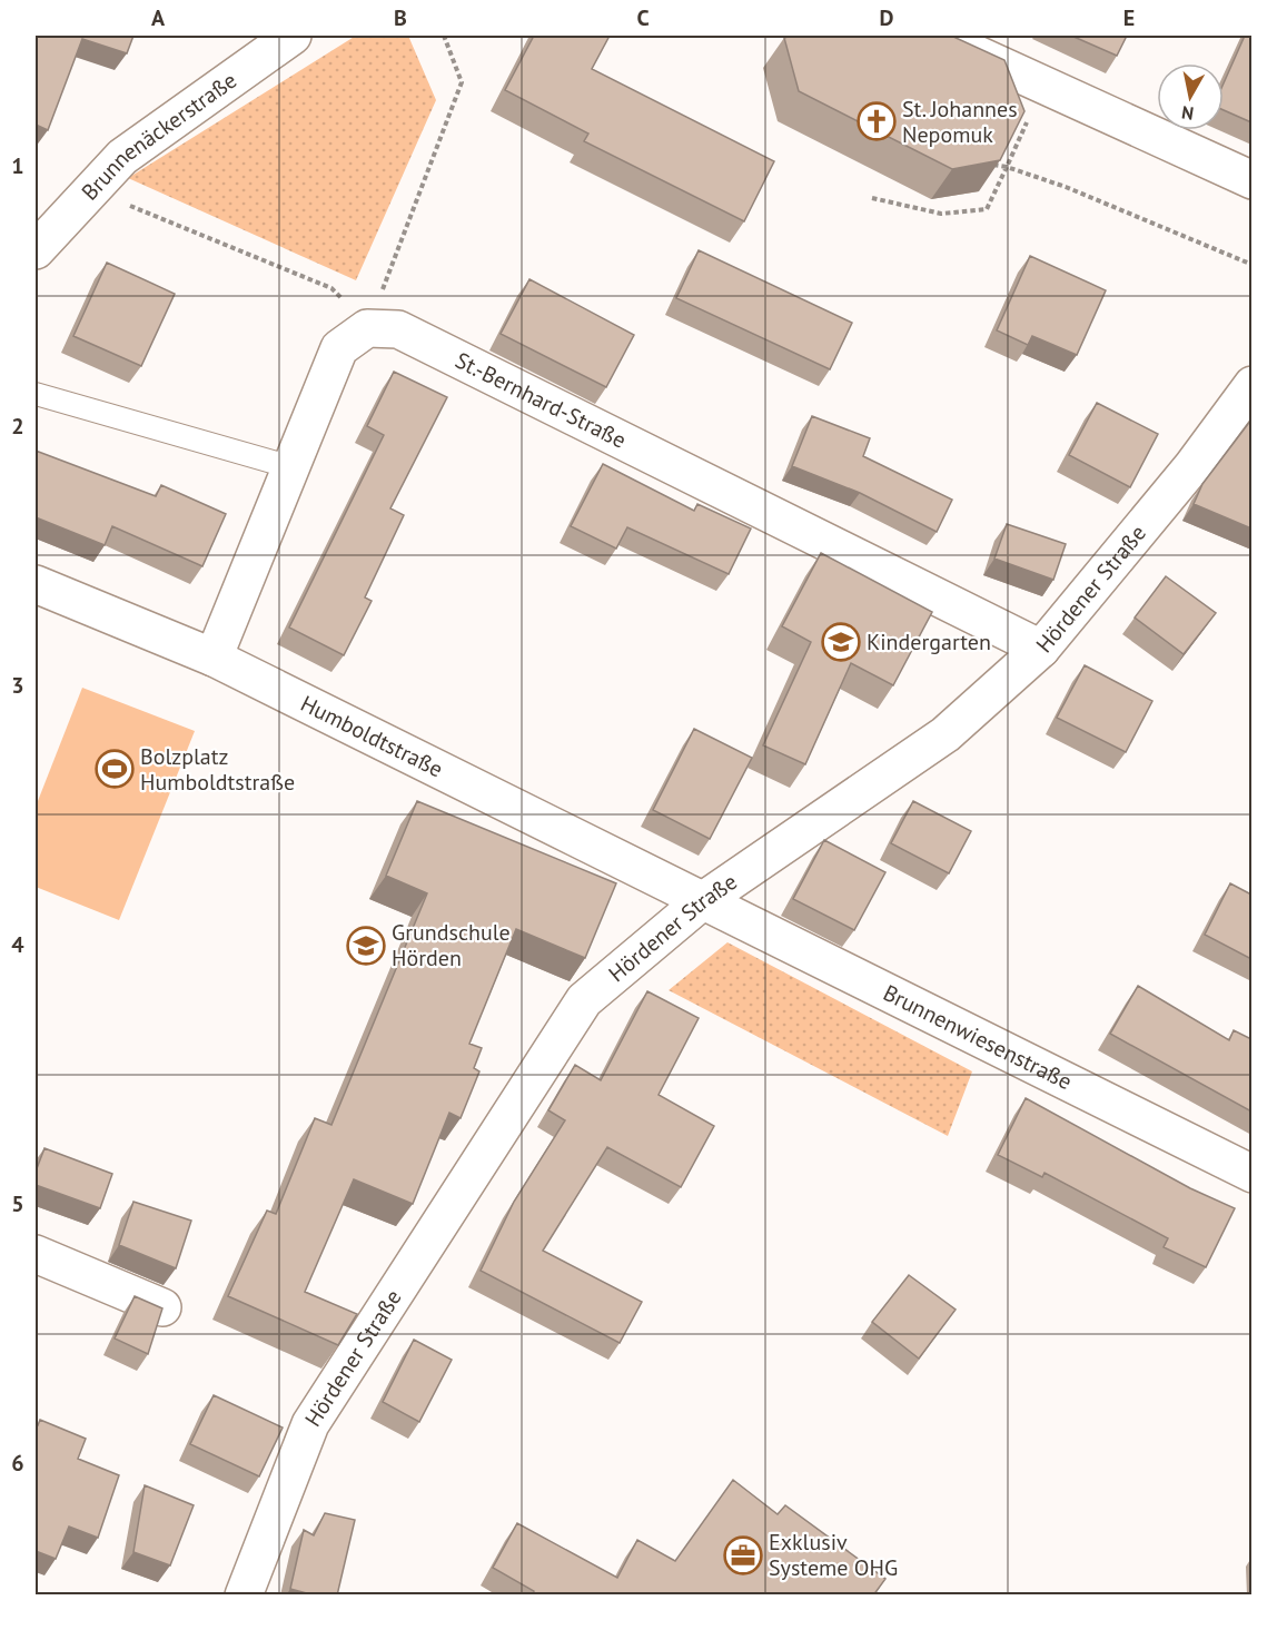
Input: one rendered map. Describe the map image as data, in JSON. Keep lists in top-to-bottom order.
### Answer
{
  "streets": {
    "street": [
      "Brunnenäckerstraße",
      "St.-Bernhard-Straße",
      "Hördener Straße",
      "Humboldtstraße",
      "Brunnenwiesenstraße"
    ]
  },
  "crossings": [
    ["St.-Bernhard-Straße", "Hördener Straße"],
    ["Hördener Straße", "Humboldtstraße"],
    ["Hördener Straße", "Brunnenwiesenstraße"],
    ["Humboldtstraße", "Brunnenwiesenstraße"]
  ],
  "places": {
    "church": ["St. Johannes Nepomuk"],
    "school or university": ["Kindergarten", "Grundschule Hörden"],
    "sports": ["Bolzplatz Humboldtstraße"],
    "office": ["Exklusiv Systeme OHG"]
  },
  "north": "bottom",
  "grid": {
    "columns": [
      "A",
      "B",
      "C",
      "D",
      "E"
    ],
    "rows": [
      "1",
      "2",
      "3",
      "4",
      "5",
      "6"
    ]
  }
}
